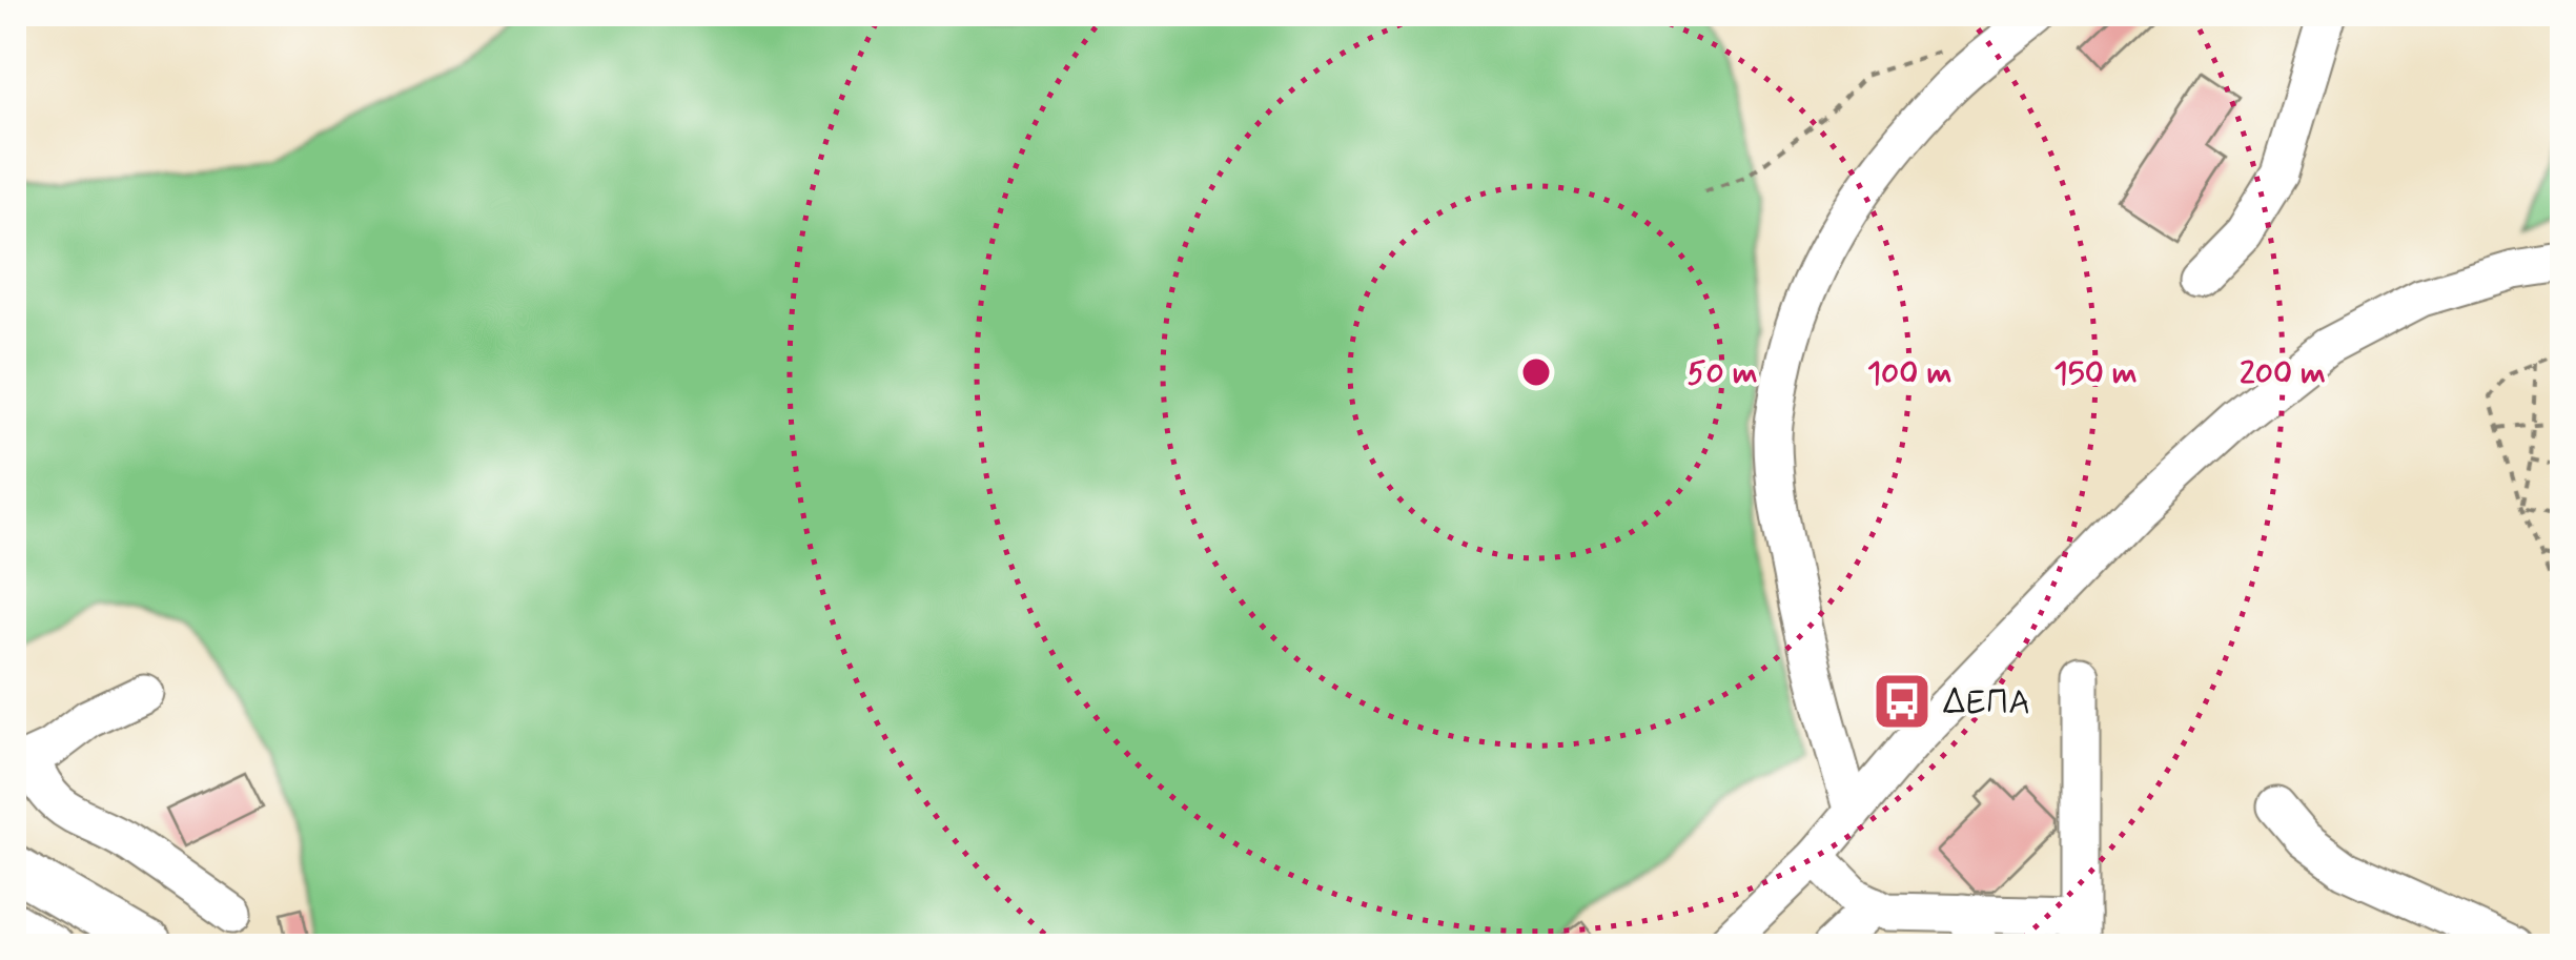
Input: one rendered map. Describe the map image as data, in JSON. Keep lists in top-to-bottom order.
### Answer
{
  "places": {
    "bus stop": ["ΔΕΠΑ"]
  },
  "rings": [
    "50 m",
    "100 m",
    "150 m",
    "200 m"
  ]
}
